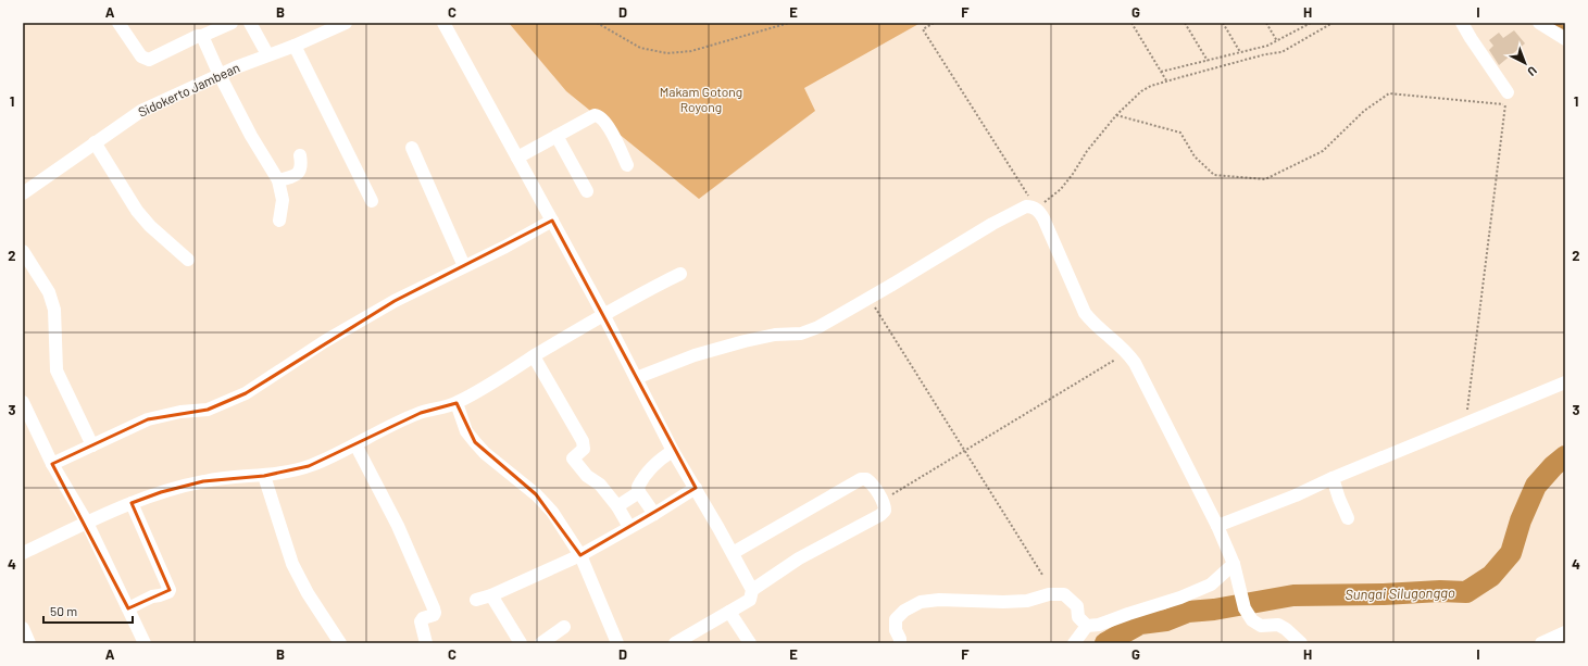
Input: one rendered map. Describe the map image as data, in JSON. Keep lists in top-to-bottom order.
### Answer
{
  "streets": {
    "street": ["Sidokerto Jambean"]
  },
  "water": ["Sungai Silugonggo"],
  "parks": ["Makam Gotong Royong"],
  "scale_bar": "50 m",
  "north": "bottom right",
  "grid": {
    "columns": [
      "A",
      "B",
      "C",
      "D",
      "E",
      "F",
      "G",
      "H",
      "I"
    ],
    "rows": [
      "1",
      "2",
      "3",
      "4"
    ]
  }
}
